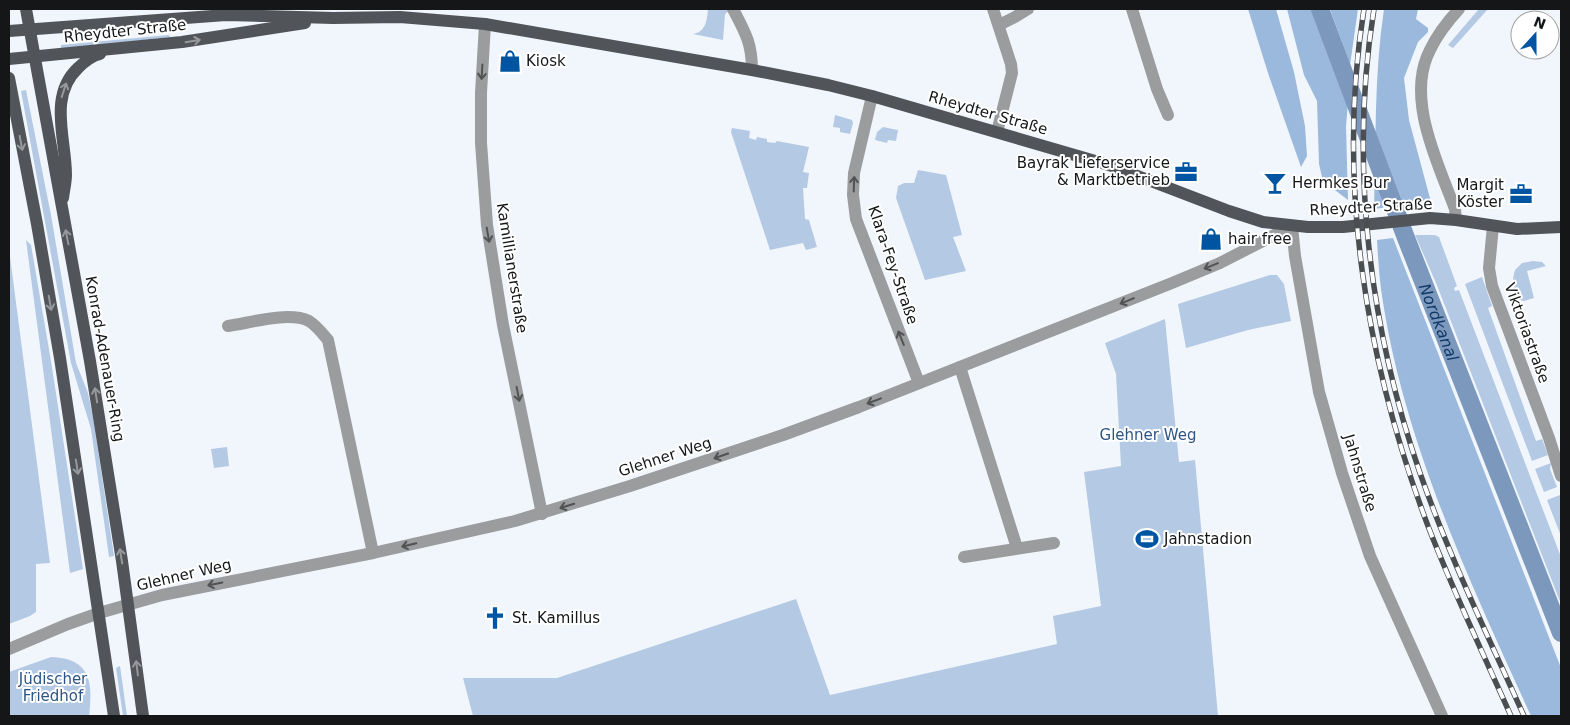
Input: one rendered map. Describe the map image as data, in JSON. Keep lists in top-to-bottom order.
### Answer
{
  "streets": {
    "main road": ["Rheydter Straße", "Konrad-Adenauer-Ring"],
    "street": [
      "Klara-Fey-Straße",
      "Kamillianerstraße",
      "Viktoriastraße",
      "Glehner Weg",
      "Jahnstraße"
    ]
  },
  "crossings": [
    ["Rheydter Straße", "Klara-Fey-Straße"],
    ["Rheydter Straße", "Kamillianerstraße"],
    ["Rheydter Straße", "Viktoriastraße"],
    ["Rheydter Straße", "Konrad-Adenauer-Ring"],
    ["Rheydter Straße", "Glehner Weg"],
    ["Rheydter Straße", "Jahnstraße"],
    ["Klara-Fey-Straße", "Glehner Weg"],
    ["Kamillianerstraße", "Glehner Weg"],
    ["Konrad-Adenauer-Ring", "Glehner Weg"],
    ["Glehner Weg", "Jahnstraße"]
  ],
  "one_way": ["Klara-Fey-Straße", "Kamillianerstraße", "Glehner Weg"],
  "water": ["Nordkanal"],
  "parks": ["Glehner Weg", "Jüdischer Friedhof"],
  "places": {
    "shop": ["Kiosk", "hair free"],
    "office": ["Bayrak Lieferservice & Marktbetrieb", "Margit Köster"],
    "bar": ["Hermkes Bur"],
    "sports": ["Jahnstadion"],
    "church": ["St. Kamillus"]
  },
  "north": "top"
}
